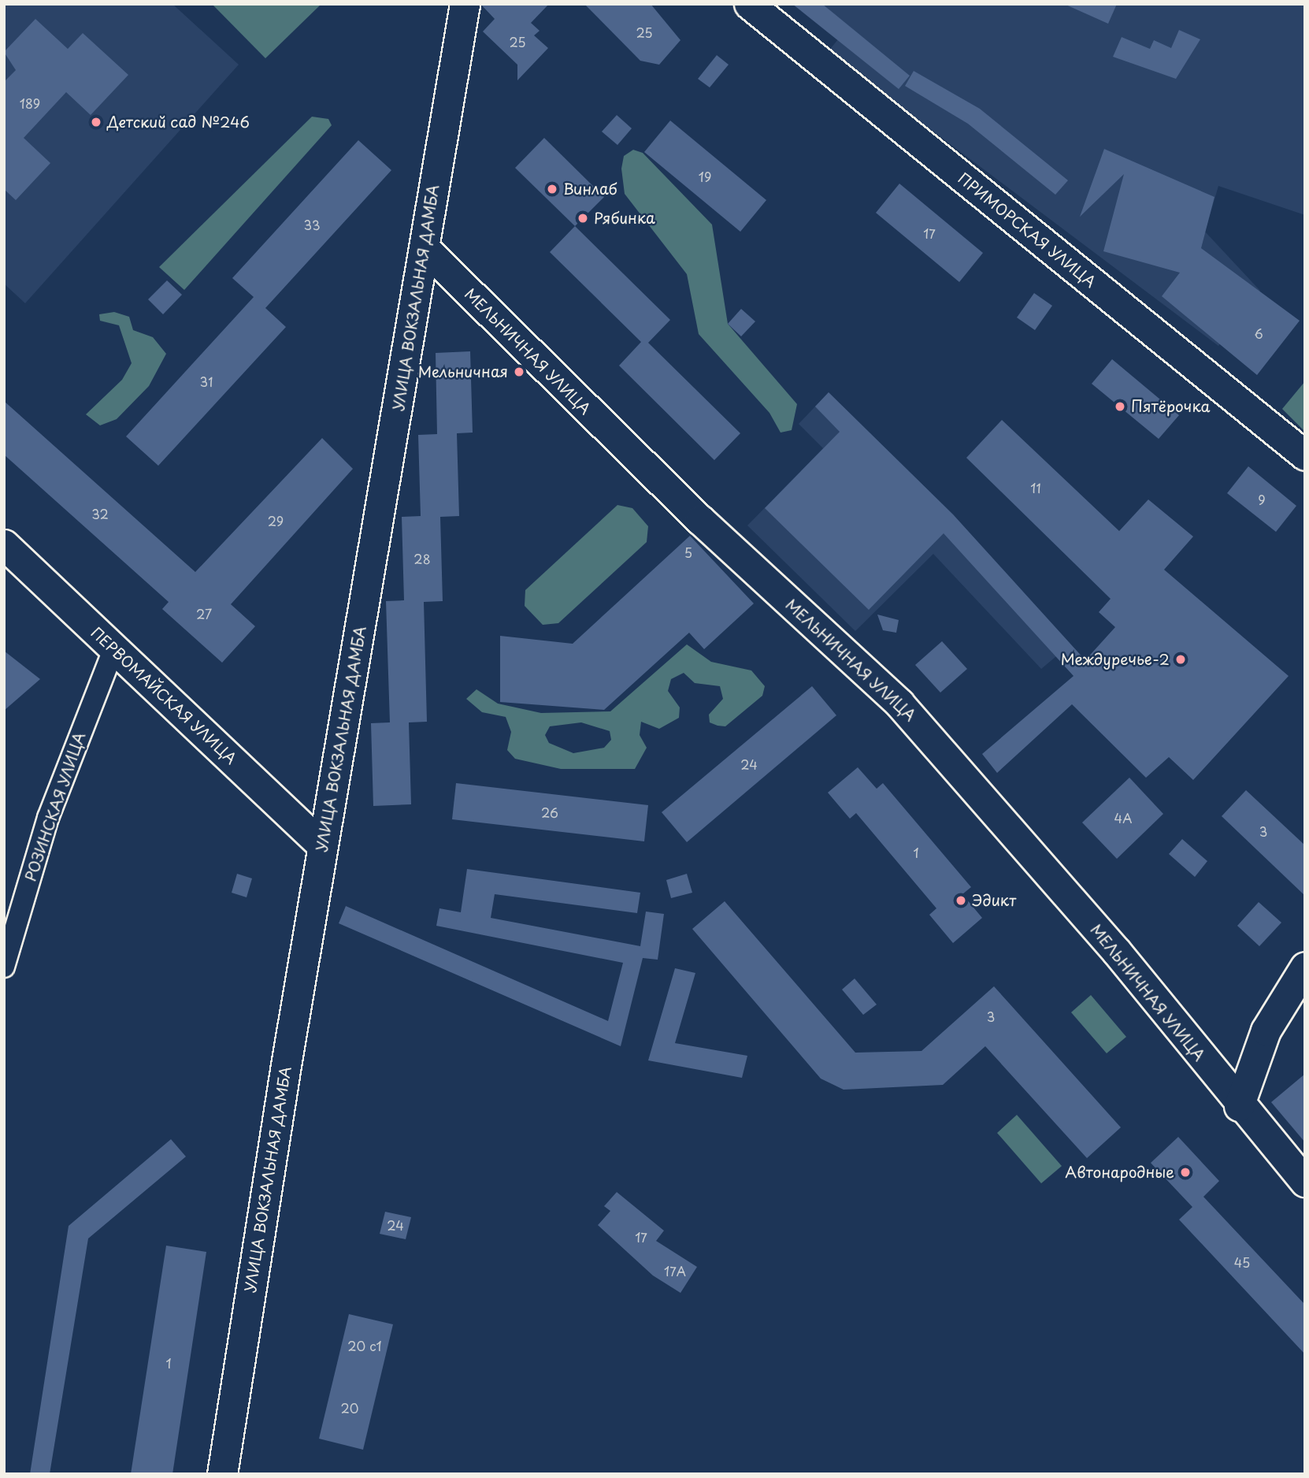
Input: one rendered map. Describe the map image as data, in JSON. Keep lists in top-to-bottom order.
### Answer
{
  "streets": {
    "main road": [
      "ПРИМОРСКАЯ УЛИЦА",
      "УЛИЦА ВОКЗАЛЬНАЯ ДАМБА",
      "МЕЛЬНИЧНАЯ УЛИЦА",
      "ПЕРВОМАЙСКАЯ УЛИЦА"
    ],
    "street": ["РОЗИНСКАЯ УЛИЦА"]
  },
  "crossings": [
    ["УЛИЦА ВОКЗАЛЬНАЯ ДАМБА", "МЕЛЬНИЧНАЯ УЛИЦА"],
    ["УЛИЦА ВОКЗАЛЬНАЯ ДАМБА", "ПЕРВОМАЙСКАЯ УЛИЦА"],
    ["ПЕРВОМАЙСКАЯ УЛИЦА", "РОЗИНСКАЯ УЛИЦА"]
  ],
  "places": [
    "Детский сад №246",
    "Винлаб",
    "Рябинка",
    "Мельничная",
    "Пятёрочка",
    "Междуречье-2",
    "Эдикт",
    "Автонародные"
  ],
  "house_numbers": [
    "25",
    "25",
    "189",
    "19",
    "33",
    "17",
    "6",
    "31",
    "11",
    "9",
    "32",
    "29",
    "5",
    "28",
    "27",
    "24",
    "26",
    "4А",
    "3",
    "1",
    "3",
    "24",
    "17",
    "45",
    "17А",
    "20 с1",
    "1",
    "20"
  ]
}
